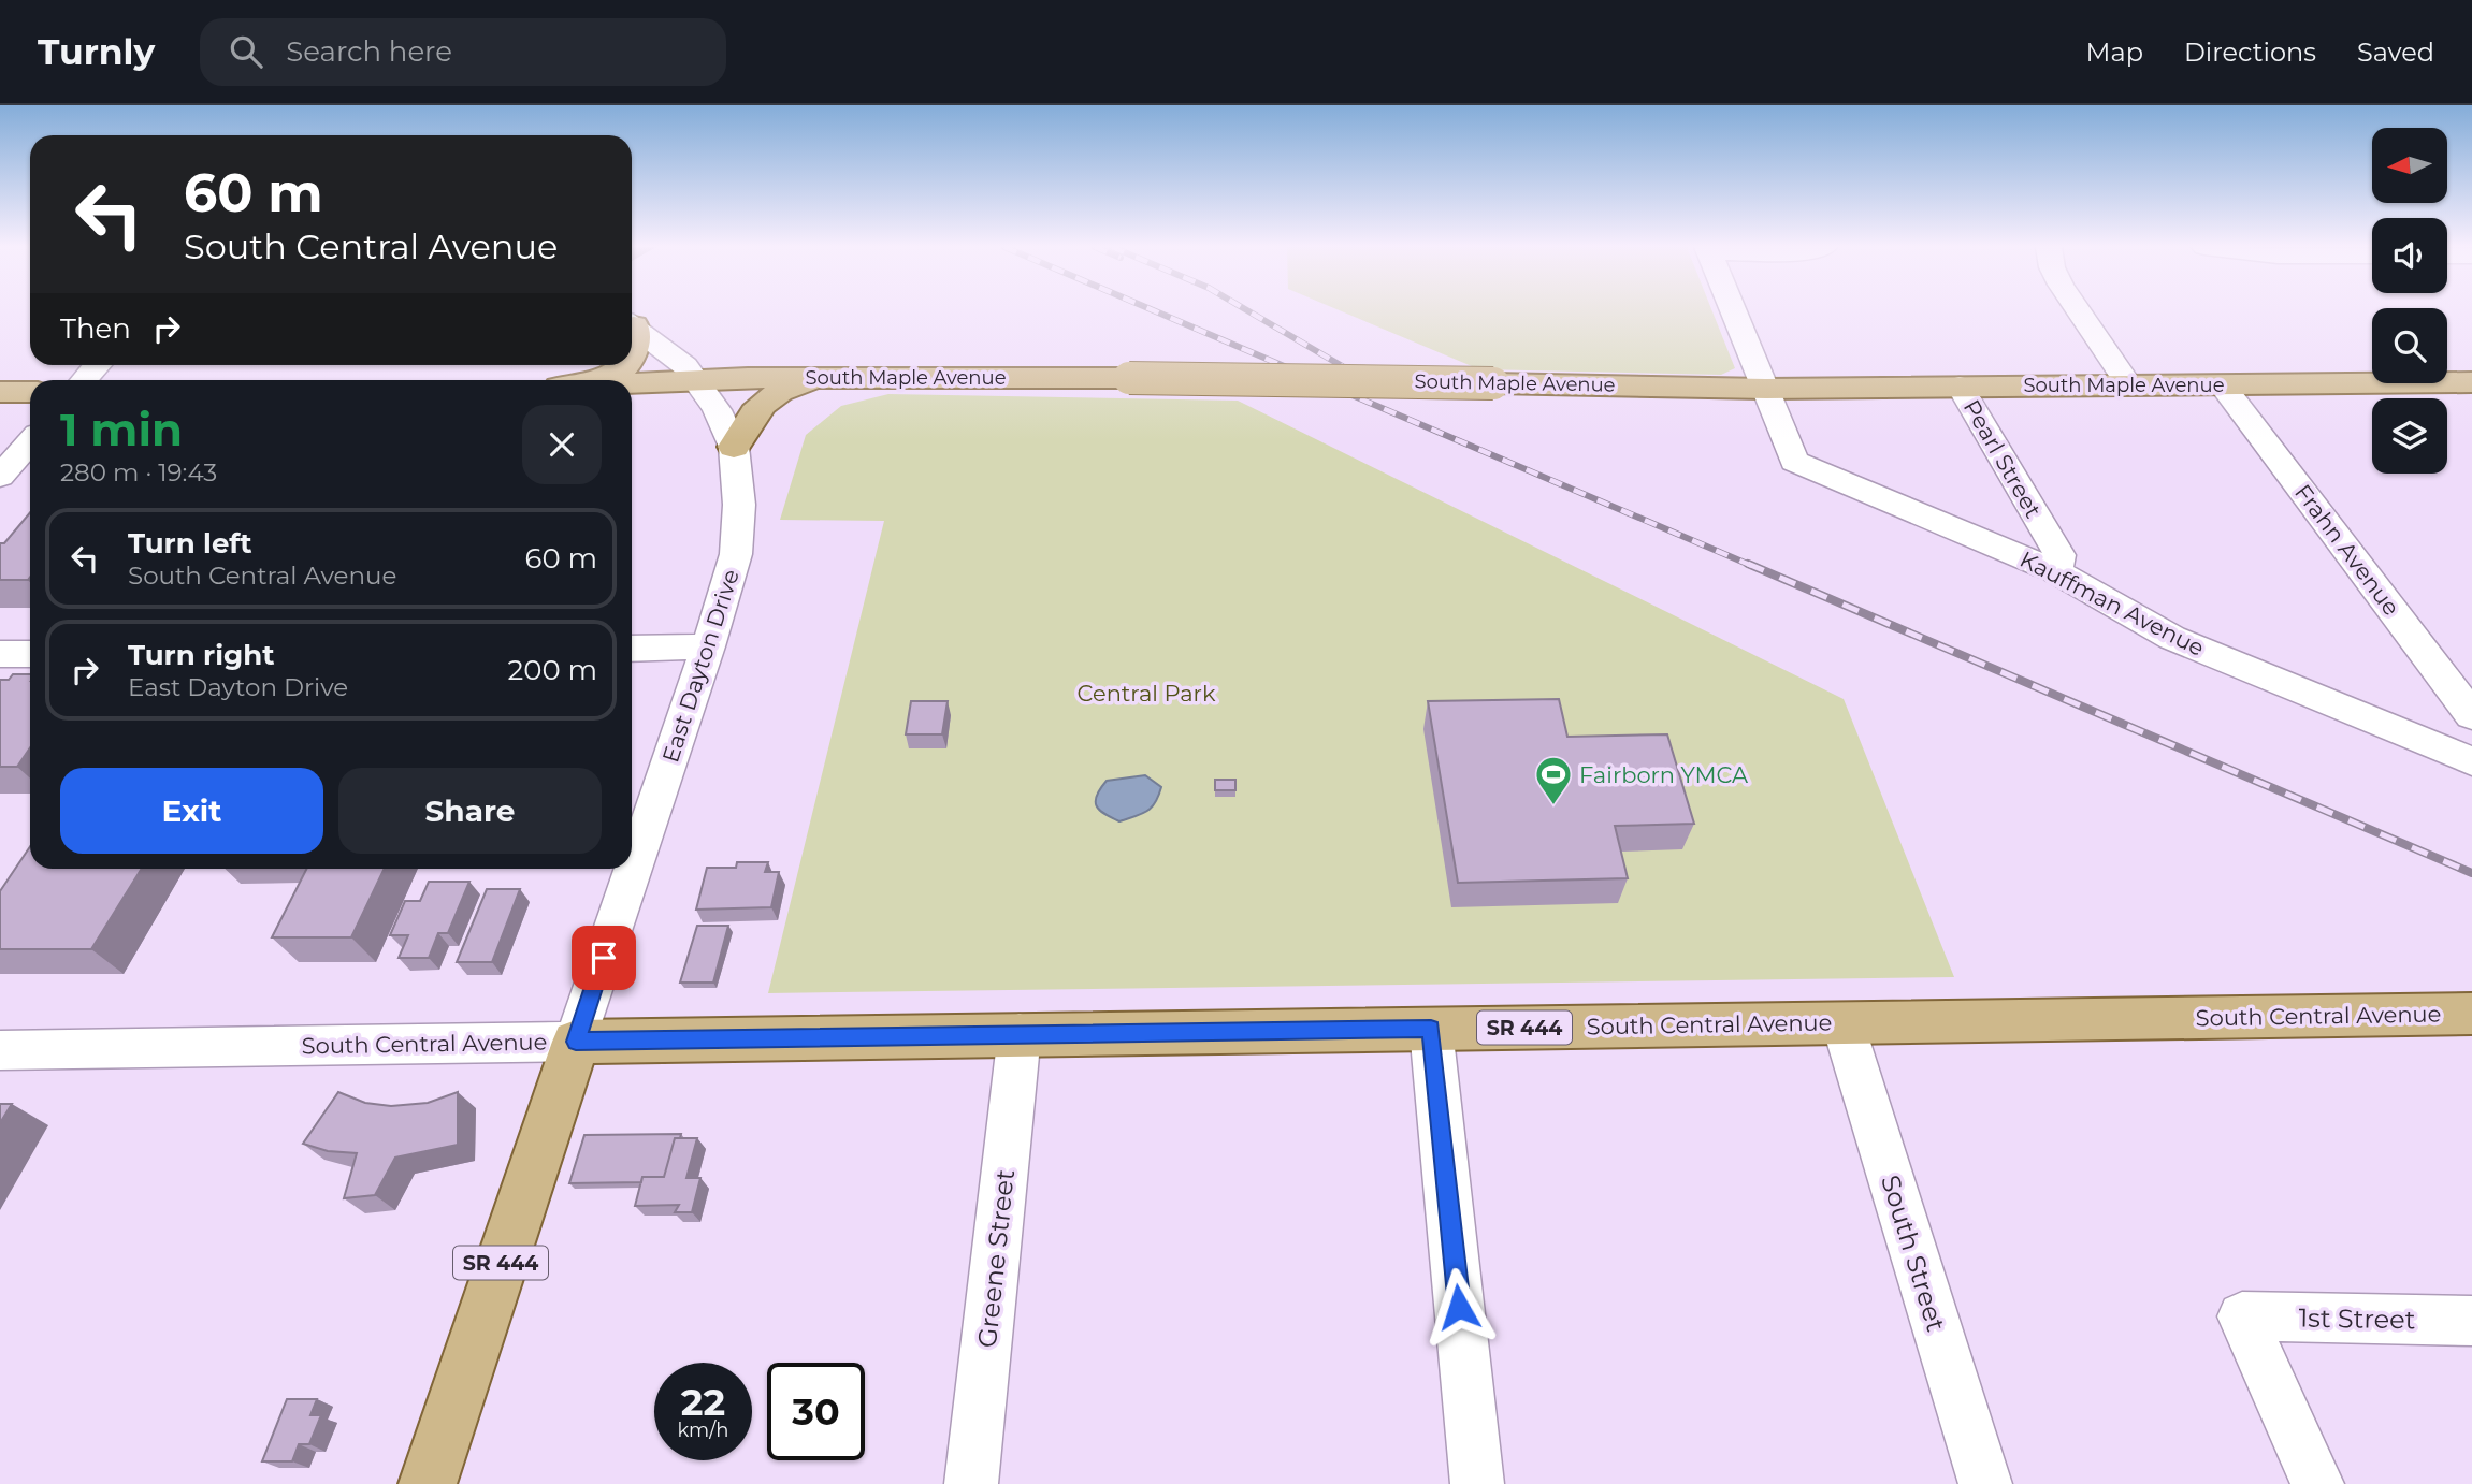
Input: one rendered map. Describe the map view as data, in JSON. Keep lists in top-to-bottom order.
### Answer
{
  "streets": {
    "main road": ["South Maple Avenue", "South Central Avenue", "SR 444"],
    "street": [
      "Pearl Street",
      "Frahn Avenue",
      "Kauffman Avenue",
      "East Dayton Drive",
      "South Street",
      "Greene Street",
      "1st Street"
    ]
  },
  "crossings": [
    ["South Maple Avenue", "Pearl Street"],
    ["South Maple Avenue", "Frahn Avenue"],
    ["South Maple Avenue", "Kauffman Avenue"],
    ["South Maple Avenue", "East Dayton Drive"],
    ["Pearl Street", "Kauffman Avenue"],
    ["East Dayton Drive", "South Central Avenue"],
    ["East Dayton Drive", "SR 444"],
    ["South Central Avenue", "SR 444"],
    ["South Central Avenue", "South Street"],
    ["South Central Avenue", "Greene Street"]
  ],
  "parks": ["Central Park"],
  "places": {
    "sports": ["Fairborn YMCA"]
  },
  "north": "left",
  "page": {
    "header": "Turnly",
    "search": "Search here",
    "nav": ["Map", "Directions", "Saved"],
    "turn": ["60 m", "South Central Avenue"],
    "then": "Then",
    "heading": ["1 min", "280 m · 19:43"],
    "list": [
      {
        "name": "Turn left",
        "note": "South Central Avenue",
        "value": "60 m"
      },
      {
        "name": "Turn right",
        "note": "East Dayton Drive",
        "value": "200 m"
      }
    ],
    "buttons": ["Exit", "Share"],
    "speed": "22 km/h",
    "limit": "30"
  }
}
